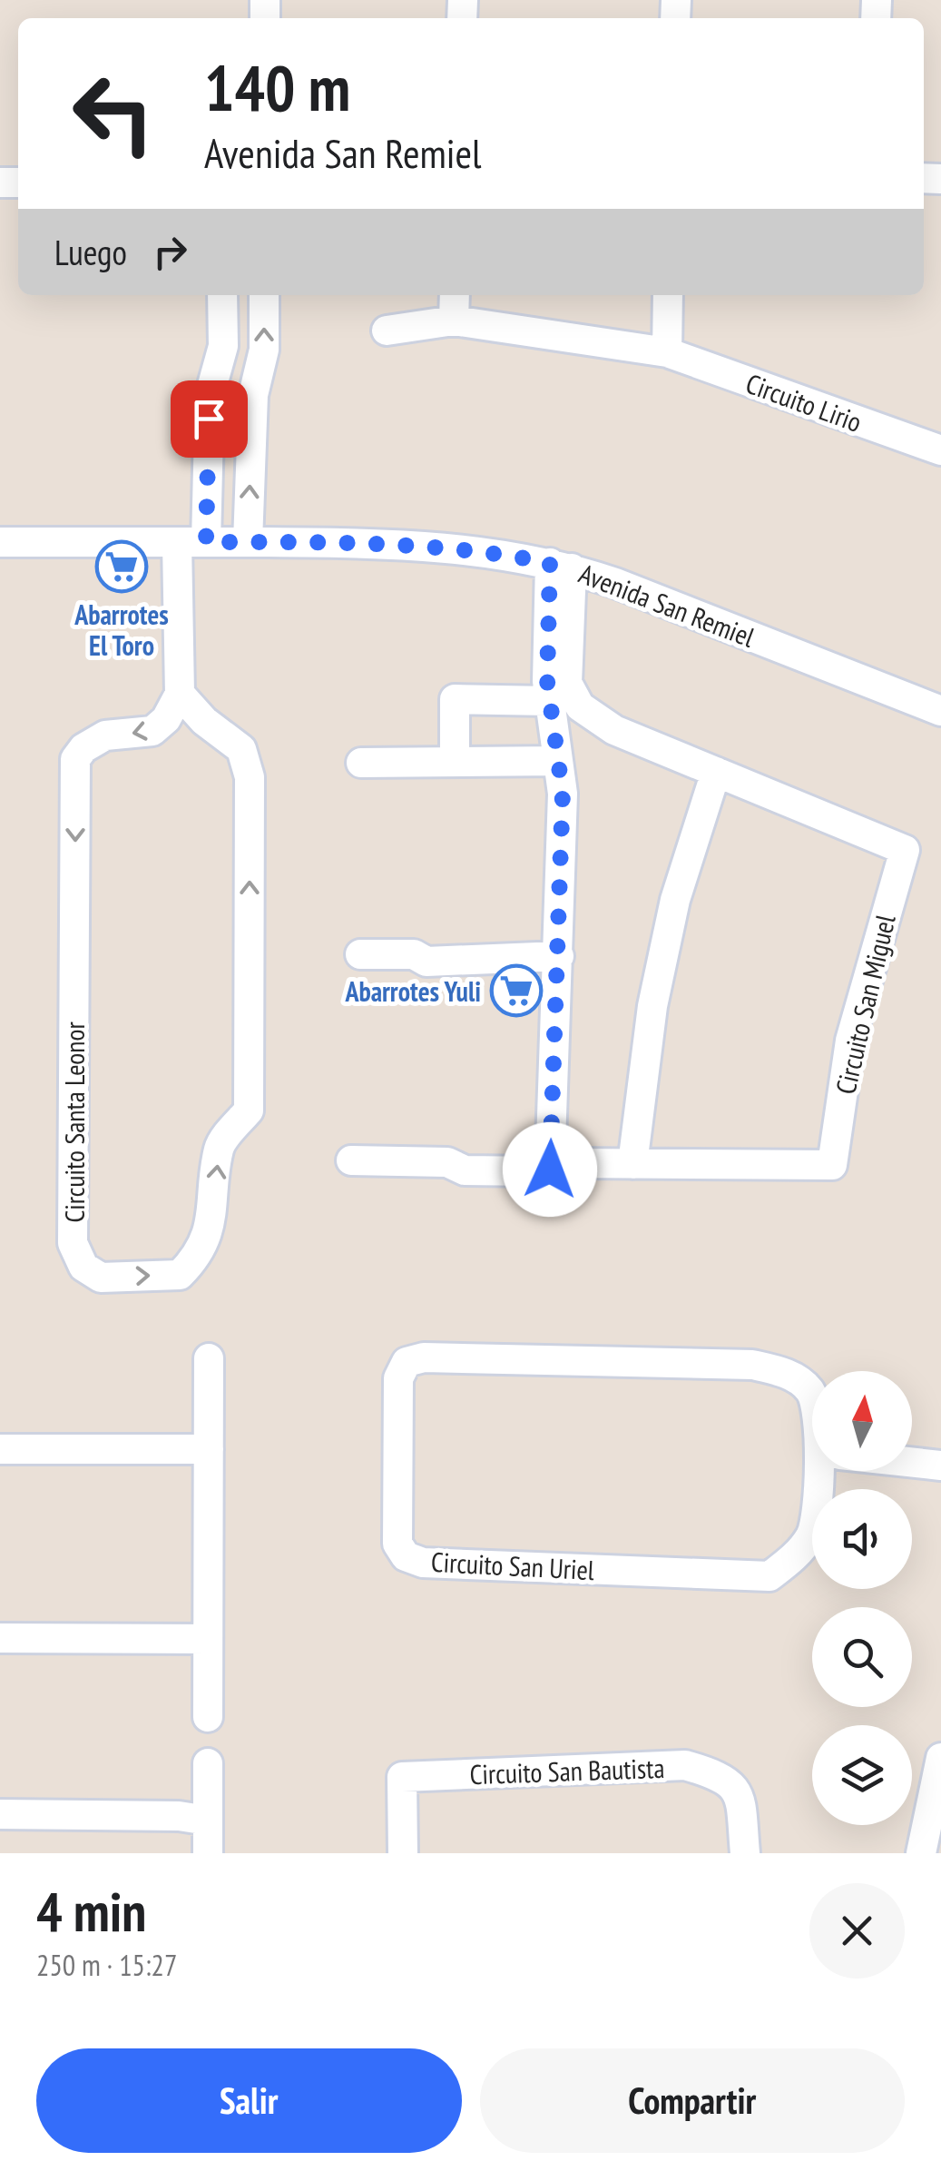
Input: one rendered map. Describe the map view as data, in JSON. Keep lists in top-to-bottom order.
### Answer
{
  "streets": {
    "street": [
      "Circuito Lirio",
      "Avenida San Remiel",
      "Circuito San Miguel",
      "Circuito Santa Leonor",
      "Circuito San Uriel",
      "Circuito San Bautista"
    ]
  },
  "crossings": [
    ["Avenida San Remiel", "Circuito San Miguel"]
  ],
  "places": {
    "supermarket": ["Abarrotes El Toro", "Abarrotes Yuli"]
  },
  "north": "top",
  "page": {
    "turn": ["140 m", "Avenida San Remiel"],
    "then": "Luego",
    "heading": ["4 min", "250 m · 15:27"],
    "buttons": ["Salir", "Compartir"]
  }
}
